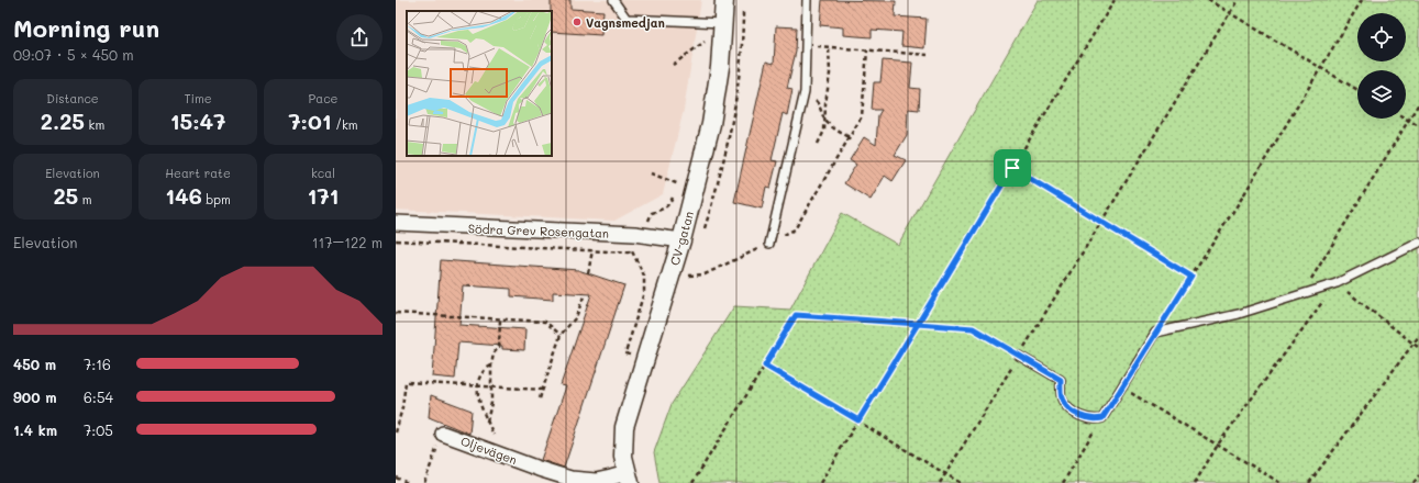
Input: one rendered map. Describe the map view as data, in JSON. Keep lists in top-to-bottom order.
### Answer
{
  "streets": {
    "street": ["Södra Grev Rosengatan", "CV-gatan", "Oljevägen"]
  },
  "crossings": [
    ["Södra Grev Rosengatan", "CV-gatan"],
    ["CV-gatan", "Oljevägen"]
  ],
  "places": ["Vagnsmedjan"],
  "page": {
    "heading": ["Morning run", "09:07 · 5 × 450 m"],
    "stats": [
      ["Distance", "2.25 km"],
      ["Time", "15:47"],
      ["Pace", "7:01 /km"],
      ["Elevation", "25 m"],
      ["Heart rate", "146 bpm"],
      ["kcal", "171"]
    ],
    "chart": ["Elevation", "117–122 m"],
    "list": [
      {
        "name": "450 m",
        "note": "7:16"
      },
      {
        "name": "900 m",
        "note": "6:54"
      },
      {
        "name": "1.4 km",
        "note": "7:05"
      }
    ]
  }
}
